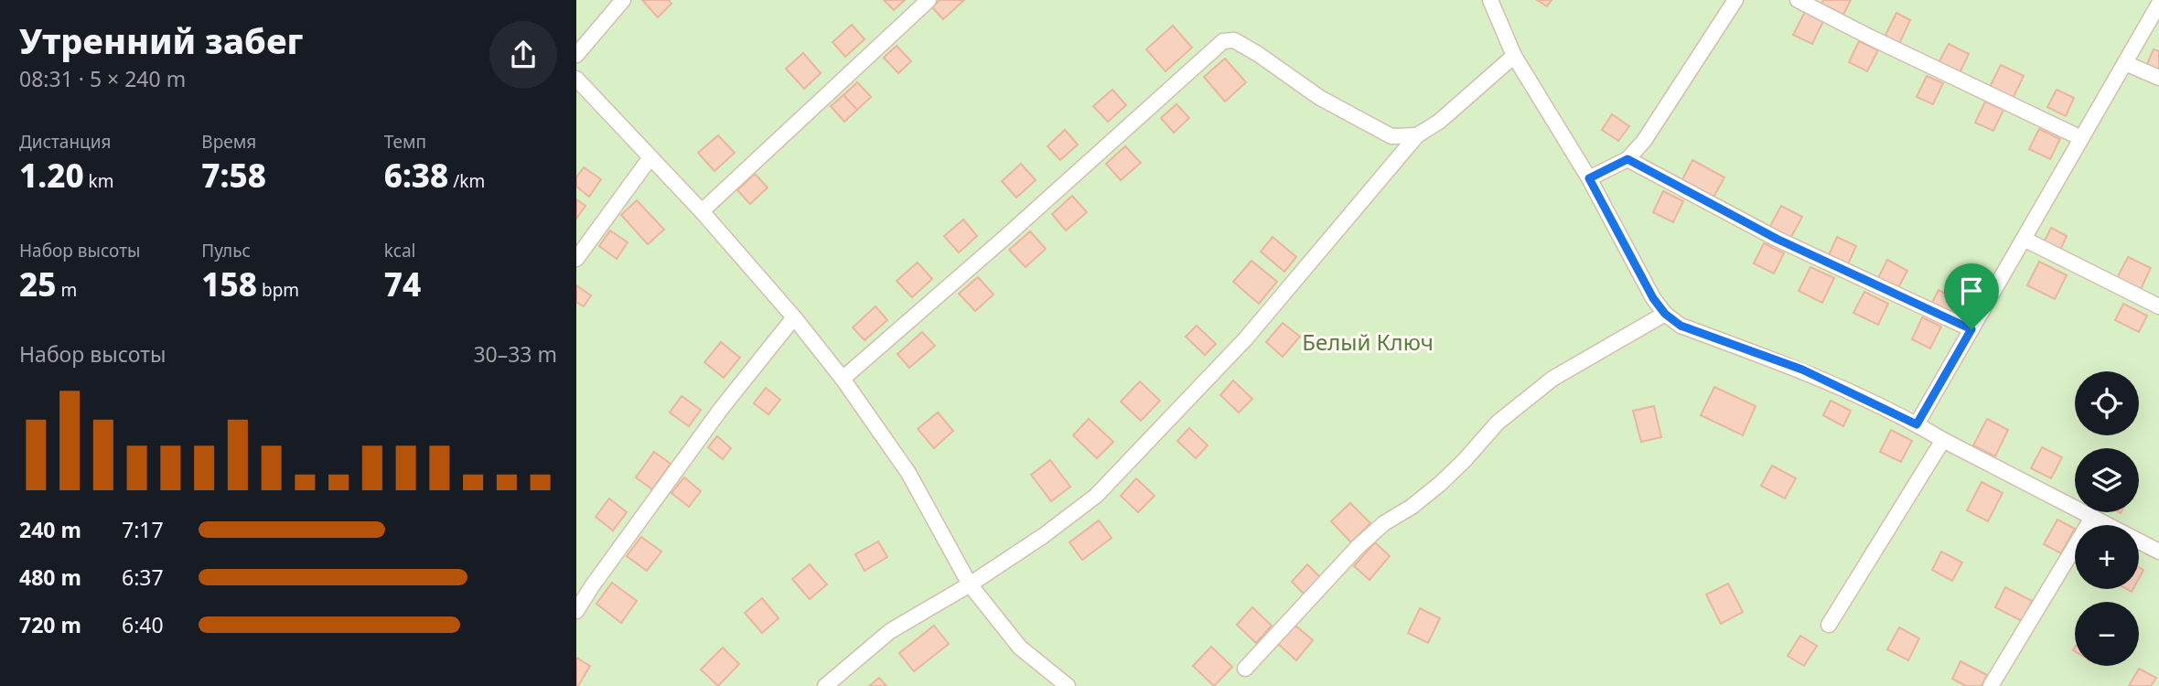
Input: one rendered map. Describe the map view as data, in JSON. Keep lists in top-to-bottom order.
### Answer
{
  "parks": ["Белый Ключ"],
  "page": {
    "heading": ["Утренний забег", "08:31 · 5 × 240 m"],
    "stats": [
      ["Дистанция", "1.20 km"],
      ["Время", "7:58"],
      ["Темп", "6:38 /km"],
      ["Набор высоты", "25 m"],
      ["Пульс", "158 bpm"],
      ["kcal", "74"]
    ],
    "chart": ["Набор высоты", "30–33 m"],
    "map_buttons": ["+", "−"],
    "list": [
      {
        "name": "240 m",
        "note": "7:17"
      },
      {
        "name": "480 m",
        "note": "6:37"
      },
      {
        "name": "720 m",
        "note": "6:40"
      }
    ]
  }
}
